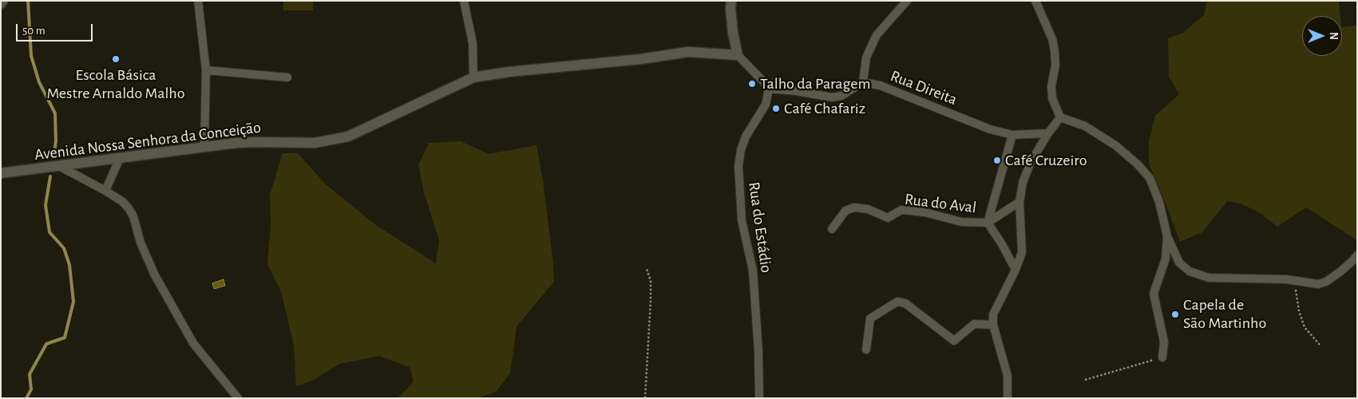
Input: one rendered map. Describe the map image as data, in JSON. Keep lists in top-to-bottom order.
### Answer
{
  "streets": {
    "street": [
      "Rua Direita",
      "Avenida Nossa Senhora da Conceição",
      "Rua do Aval",
      "Rua do Estádio"
    ]
  },
  "places": [
    "Escola Básica Mestre Arnaldo Malho",
    "Talho da Paragem",
    "Café Chafariz",
    "Café Cruzeiro",
    "Capela de São Martinho"
  ],
  "scale_bar": "50 m",
  "north": "right"
}
